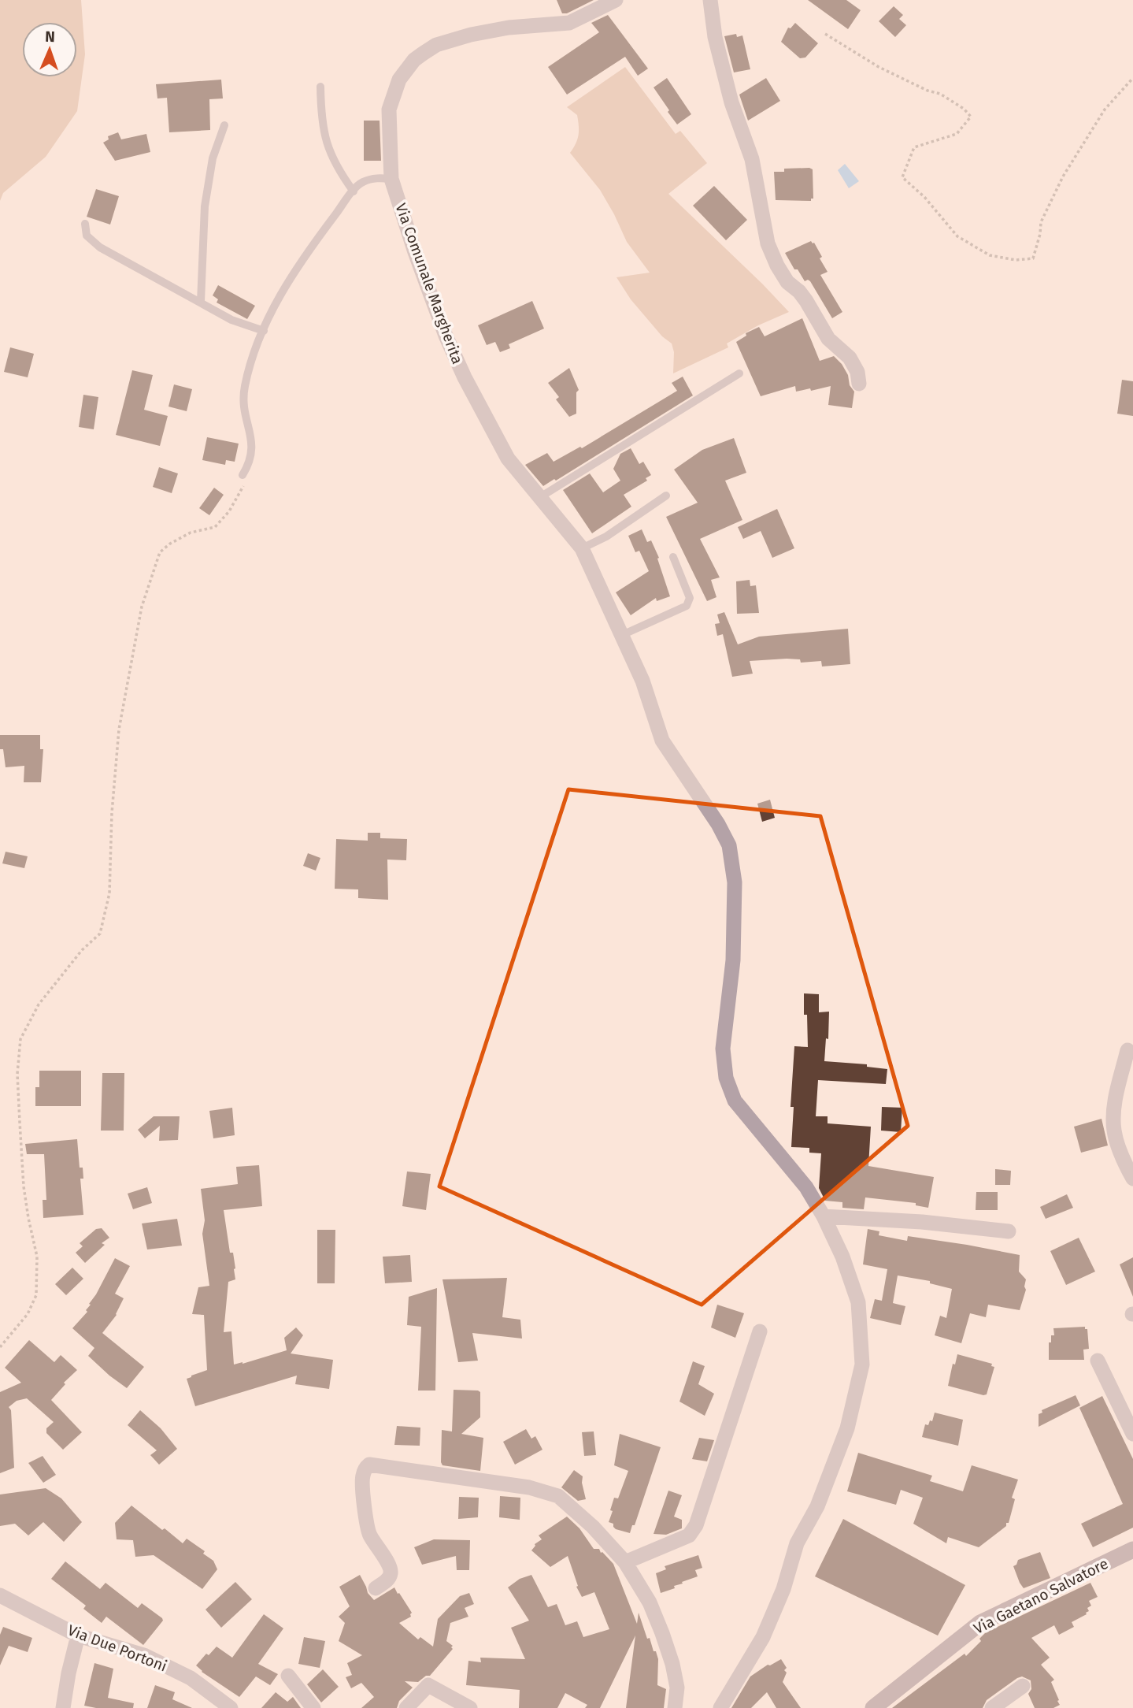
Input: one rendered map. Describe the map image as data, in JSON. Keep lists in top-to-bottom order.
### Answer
{
  "streets": {
    "street": ["Via Comunale Margherita", "Via Gaetano Salvatore", "Via Due Portoni"]
  },
  "north": "top"
}
